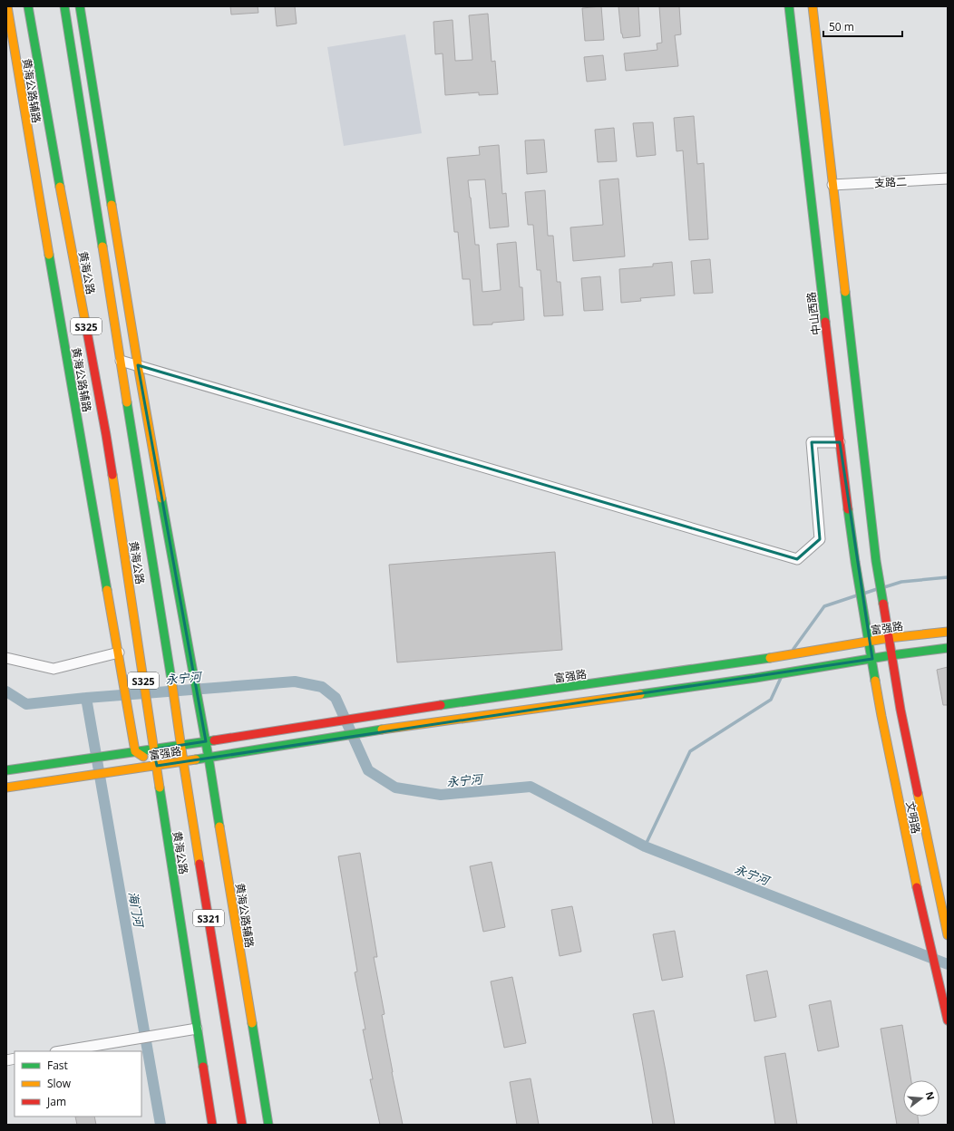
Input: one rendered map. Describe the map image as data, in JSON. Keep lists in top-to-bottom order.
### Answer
{
  "streets": {
    "main road": [
      "黄海公路辅路",
      "黄海公路",
      "中山西路",
      "S325",
      "富强路",
      "文明路",
      "S321"
    ],
    "street": ["支路二"]
  },
  "crossings": [
    ["黄海公路辅路", "富强路"],
    ["支路二", "文明路"],
    ["黄海公路", "富强路"],
    ["中山西路", "文明路"],
    ["富强路", "文明路"]
  ],
  "water": ["永宁河", "海门河"],
  "legend": ["Fast", "Slow", "Jam"],
  "scale_bar": "50 m",
  "north": "right"
}
